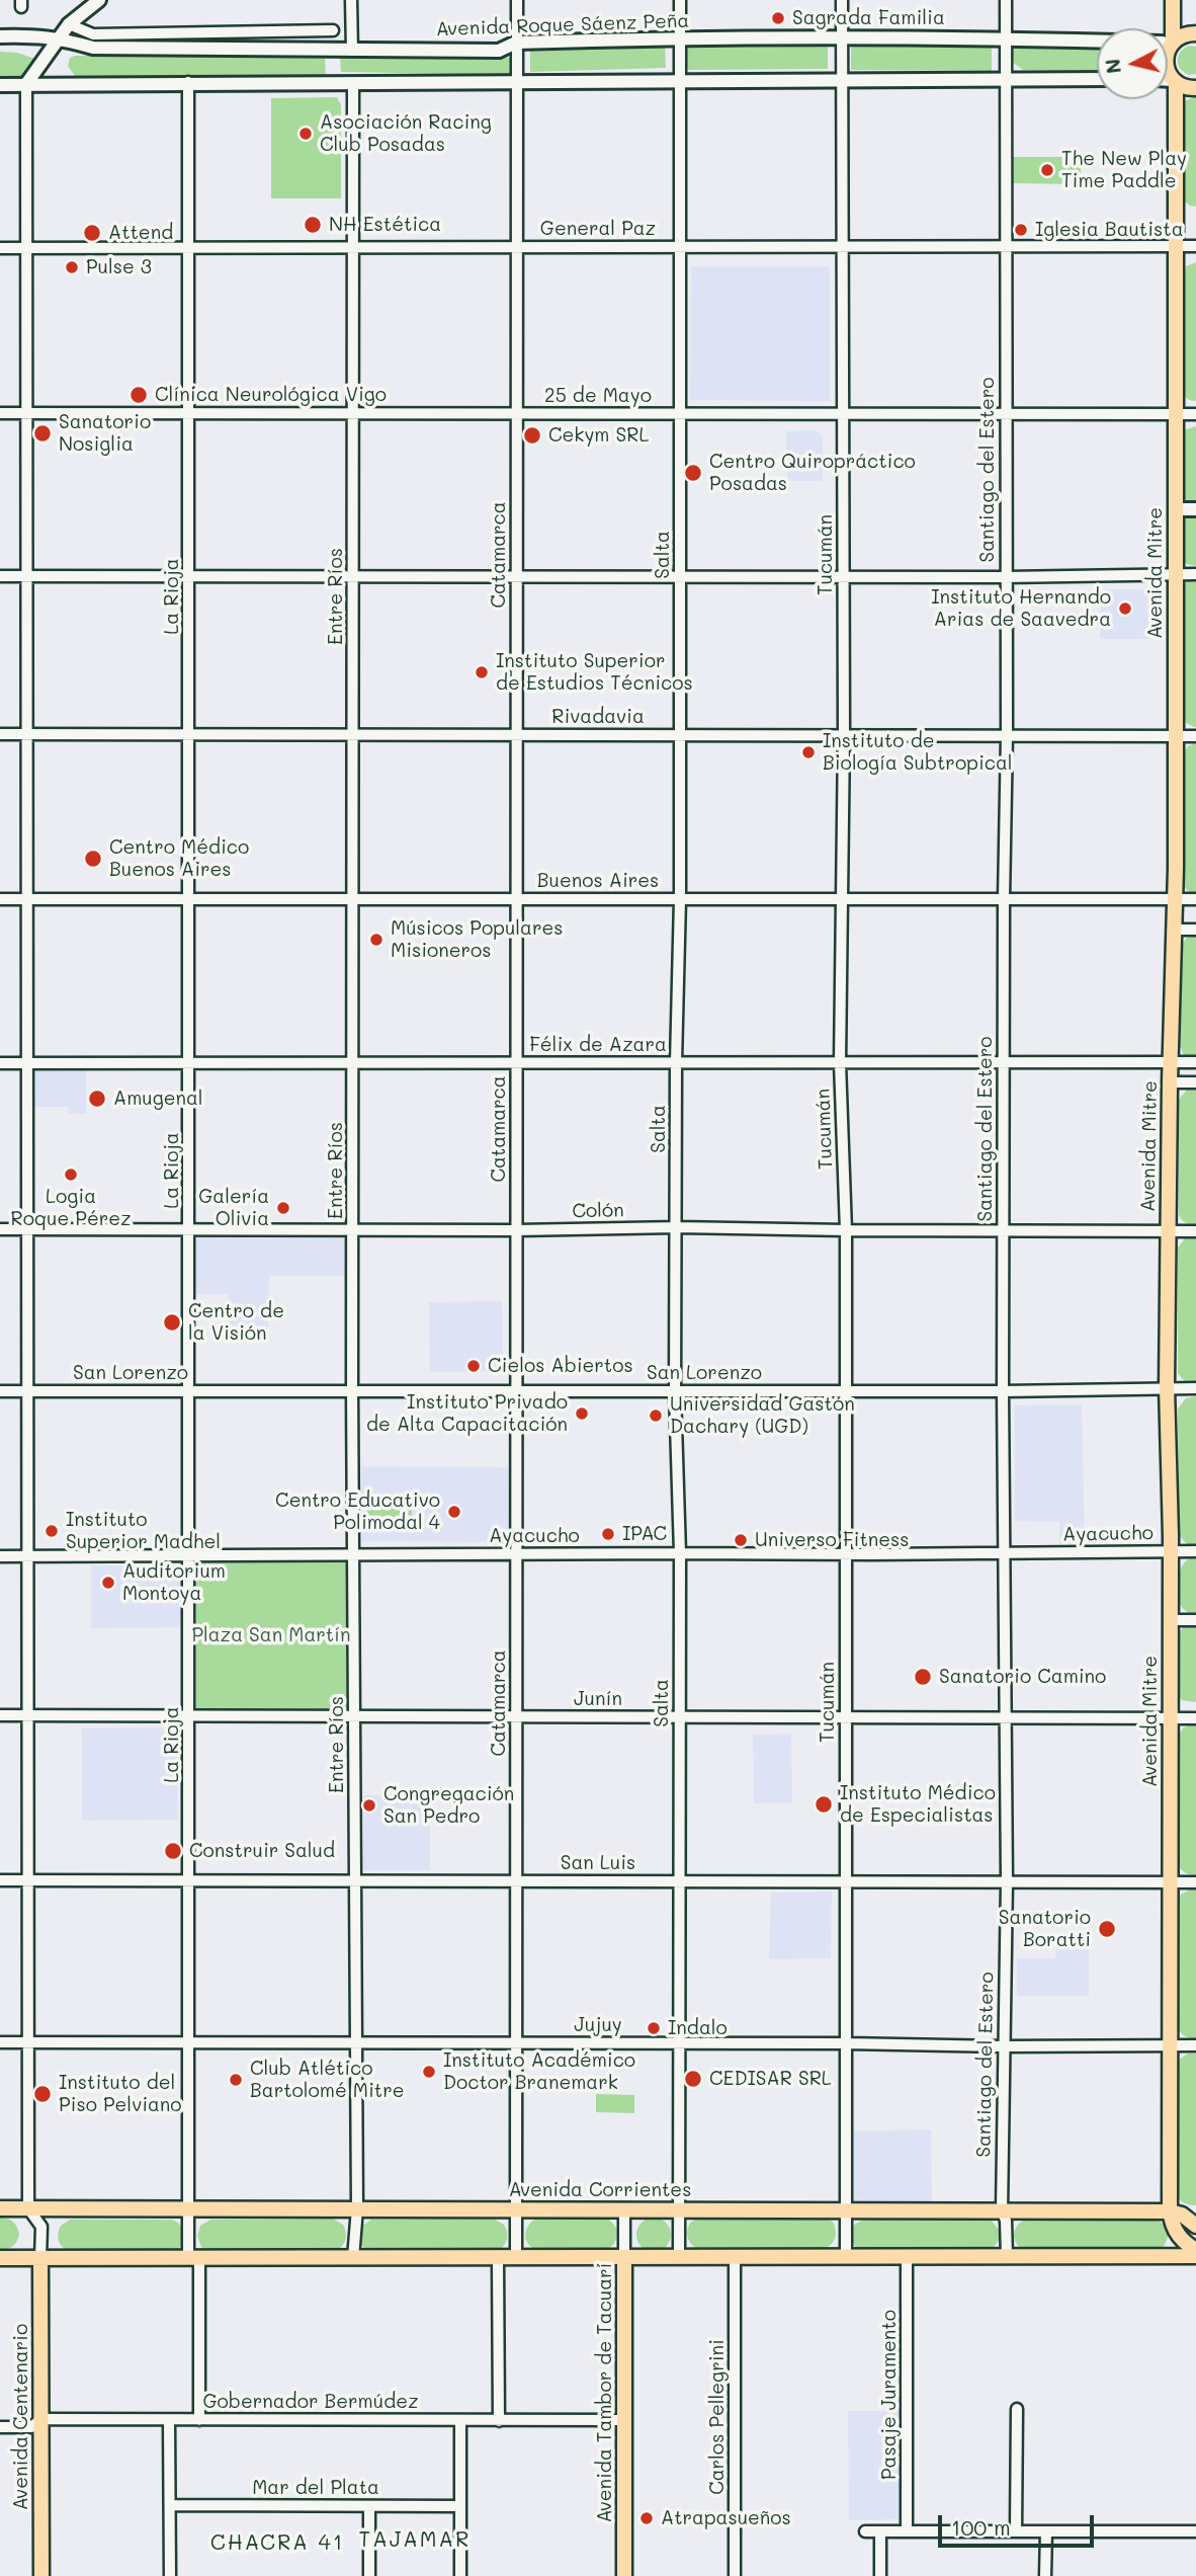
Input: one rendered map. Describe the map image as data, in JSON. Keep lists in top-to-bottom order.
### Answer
{
  "streets": {
    "main road": [
      "Avenida Roque Sáenz Peña",
      "Avenida Mitre",
      "Avenida Corrientes",
      "Avenida Tambor de Tacuarí",
      "Avenida Centenario"
    ],
    "street": [
      "General Paz",
      "25 de Mayo",
      "Santiago del Estero",
      "Catamarca",
      "Salta",
      "Tucumán",
      "La Rioja",
      "Entre Ríos",
      "Rivadavia",
      "Buenos Aires",
      "Félix de Azara",
      "Colón",
      "San Lorenzo",
      "Ayacucho",
      "Junín",
      "San Luis",
      "Jujuy",
      "Pasaje Juramento",
      "Gobernador Bermúdez",
      "Carlos Pellegrini",
      "Mar del Plata"
    ]
  },
  "crossings": [
    ["Avenida Roque Sáenz Peña", "Santiago del Estero"],
    ["Avenida Roque Sáenz Peña", "Catamarca"],
    ["Avenida Roque Sáenz Peña", "Salta"],
    ["Avenida Roque Sáenz Peña", "Tucumán"],
    ["Avenida Roque Sáenz Peña", "Avenida Mitre"],
    ["General Paz", "Santiago del Estero"],
    ["General Paz", "Catamarca"],
    ["General Paz", "Salta"],
    ["General Paz", "Tucumán"],
    ["General Paz", "Avenida Mitre"],
    ["General Paz", "La Rioja"],
    ["General Paz", "Entre Ríos"],
    ["25 de Mayo", "Santiago del Estero"],
    ["25 de Mayo", "Catamarca"],
    ["25 de Mayo", "Salta"],
    ["25 de Mayo", "Tucumán"],
    ["25 de Mayo", "Avenida Mitre"],
    ["25 de Mayo", "La Rioja"],
    ["25 de Mayo", "Entre Ríos"],
    ["Santiago del Estero", "Rivadavia"],
    ["Santiago del Estero", "Buenos Aires"],
    ["Santiago del Estero", "Félix de Azara"],
    ["Santiago del Estero", "Colón"],
    ["Santiago del Estero", "San Lorenzo"],
    ["Santiago del Estero", "Ayacucho"],
    ["Santiago del Estero", "Junín"],
    ["Santiago del Estero", "San Luis"],
    ["Santiago del Estero", "Jujuy"],
    ["Santiago del Estero", "Avenida Corrientes"],
    ["Catamarca", "Rivadavia"],
    ["Catamarca", "Buenos Aires"],
    ["Catamarca", "Félix de Azara"],
    ["Catamarca", "Colón"],
    ["Catamarca", "San Lorenzo"],
    ["Catamarca", "Ayacucho"],
    ["Catamarca", "Junín"],
    ["Catamarca", "San Luis"],
    ["Catamarca", "Jujuy"],
    ["Catamarca", "Avenida Corrientes"],
    ["Salta", "Rivadavia"],
    ["Salta", "Buenos Aires"],
    ["Salta", "Félix de Azara"],
    ["Salta", "Colón"],
    ["Salta", "San Lorenzo"],
    ["Salta", "Ayacucho"],
    ["Salta", "Junín"],
    ["Salta", "San Luis"],
    ["Salta", "Jujuy"],
    ["Salta", "Avenida Corrientes"],
    ["Tucumán", "Rivadavia"],
    ["Tucumán", "Buenos Aires"],
    ["Tucumán", "Félix de Azara"],
    ["Tucumán", "Colón"],
    ["Tucumán", "San Lorenzo"],
    ["Tucumán", "Ayacucho"],
    ["Tucumán", "Junín"],
    ["Tucumán", "San Luis"],
    ["Tucumán", "Jujuy"],
    ["Tucumán", "Avenida Corrientes"],
    ["Avenida Mitre", "Rivadavia"],
    ["Avenida Mitre", "Buenos Aires"],
    ["Avenida Mitre", "Félix de Azara"],
    ["Avenida Mitre", "Colón"],
    ["Avenida Mitre", "San Lorenzo"],
    ["Avenida Mitre", "Ayacucho"],
    ["Avenida Mitre", "Junín"],
    ["Avenida Mitre", "San Luis"],
    ["Avenida Mitre", "Jujuy"],
    ["Avenida Mitre", "Avenida Corrientes"],
    ["La Rioja", "Rivadavia"],
    ["La Rioja", "Buenos Aires"],
    ["La Rioja", "Félix de Azara"],
    ["La Rioja", "Colón"],
    ["La Rioja", "San Lorenzo"],
    ["La Rioja", "Ayacucho"],
    ["La Rioja", "Junín"],
    ["La Rioja", "San Luis"],
    ["La Rioja", "Jujuy"],
    ["La Rioja", "Avenida Corrientes"],
    ["La Rioja", "Gobernador Bermúdez"],
    ["Entre Ríos", "Rivadavia"],
    ["Entre Ríos", "Buenos Aires"],
    ["Entre Ríos", "Félix de Azara"],
    ["Entre Ríos", "Colón"],
    ["Entre Ríos", "San Lorenzo"],
    ["Entre Ríos", "Ayacucho"],
    ["Entre Ríos", "Junín"],
    ["Entre Ríos", "San Luis"],
    ["Entre Ríos", "Jujuy"],
    ["Entre Ríos", "Avenida Corrientes"],
    ["Avenida Corrientes", "Avenida Tambor de Tacuarí"],
    ["Avenida Tambor de Tacuarí", "Gobernador Bermúdez"],
    ["Gobernador Bermúdez", "Avenida Centenario"]
  ],
  "districts": ["TAJAMAR", "CHACRA 41"],
  "parks": ["Plaza San Martín"],
  "places": [
    "Sagrada Familia",
    "Asociación Racing Club Posadas",
    "The New Play Time Paddle",
    "NH Estética",
    "Iglesia Bautista",
    "Attend",
    "Pulse 3",
    "Clínica Neurológica Vigo",
    "Sanatorio Nosiglia",
    "Cekym SRL",
    "Centro Quiropráctico Posadas",
    "Instituto Hernando Arias de Saavedra",
    "Instituto Superior de Estudios Técnicos",
    "Instituto de Biología Subtropical",
    "Centro Médico Buenos Aires",
    "Músicos Populares Misioneros",
    "Amugenal",
    "Logia Roque Pérez",
    "Galería Olivia",
    "Centro de la Visión",
    "Cielos Abiertos",
    "Instituto Privado de Alta Capacitación",
    "Universidad Gastón Dachary (UGD)",
    "Centro Educativo Polimodal 4",
    "Instituto Superior Madhel",
    "IPAC",
    "Universo Fitness",
    "Auditorium Montoya",
    "Sanatorio Camino",
    "Instituto Médico de Especialistas",
    "Congregación San Pedro",
    "Construir Salud",
    "Sanatorio Boratti",
    "Indalo",
    "Instituto Académico Doctor Branemark",
    "CEDISAR SRL",
    "Club Atlético Bartolomé Mitre",
    "Instituto del Piso Pelviano",
    "Atrapasueños"
  ],
  "scale_bar": "100 m",
  "north": "left"
}
